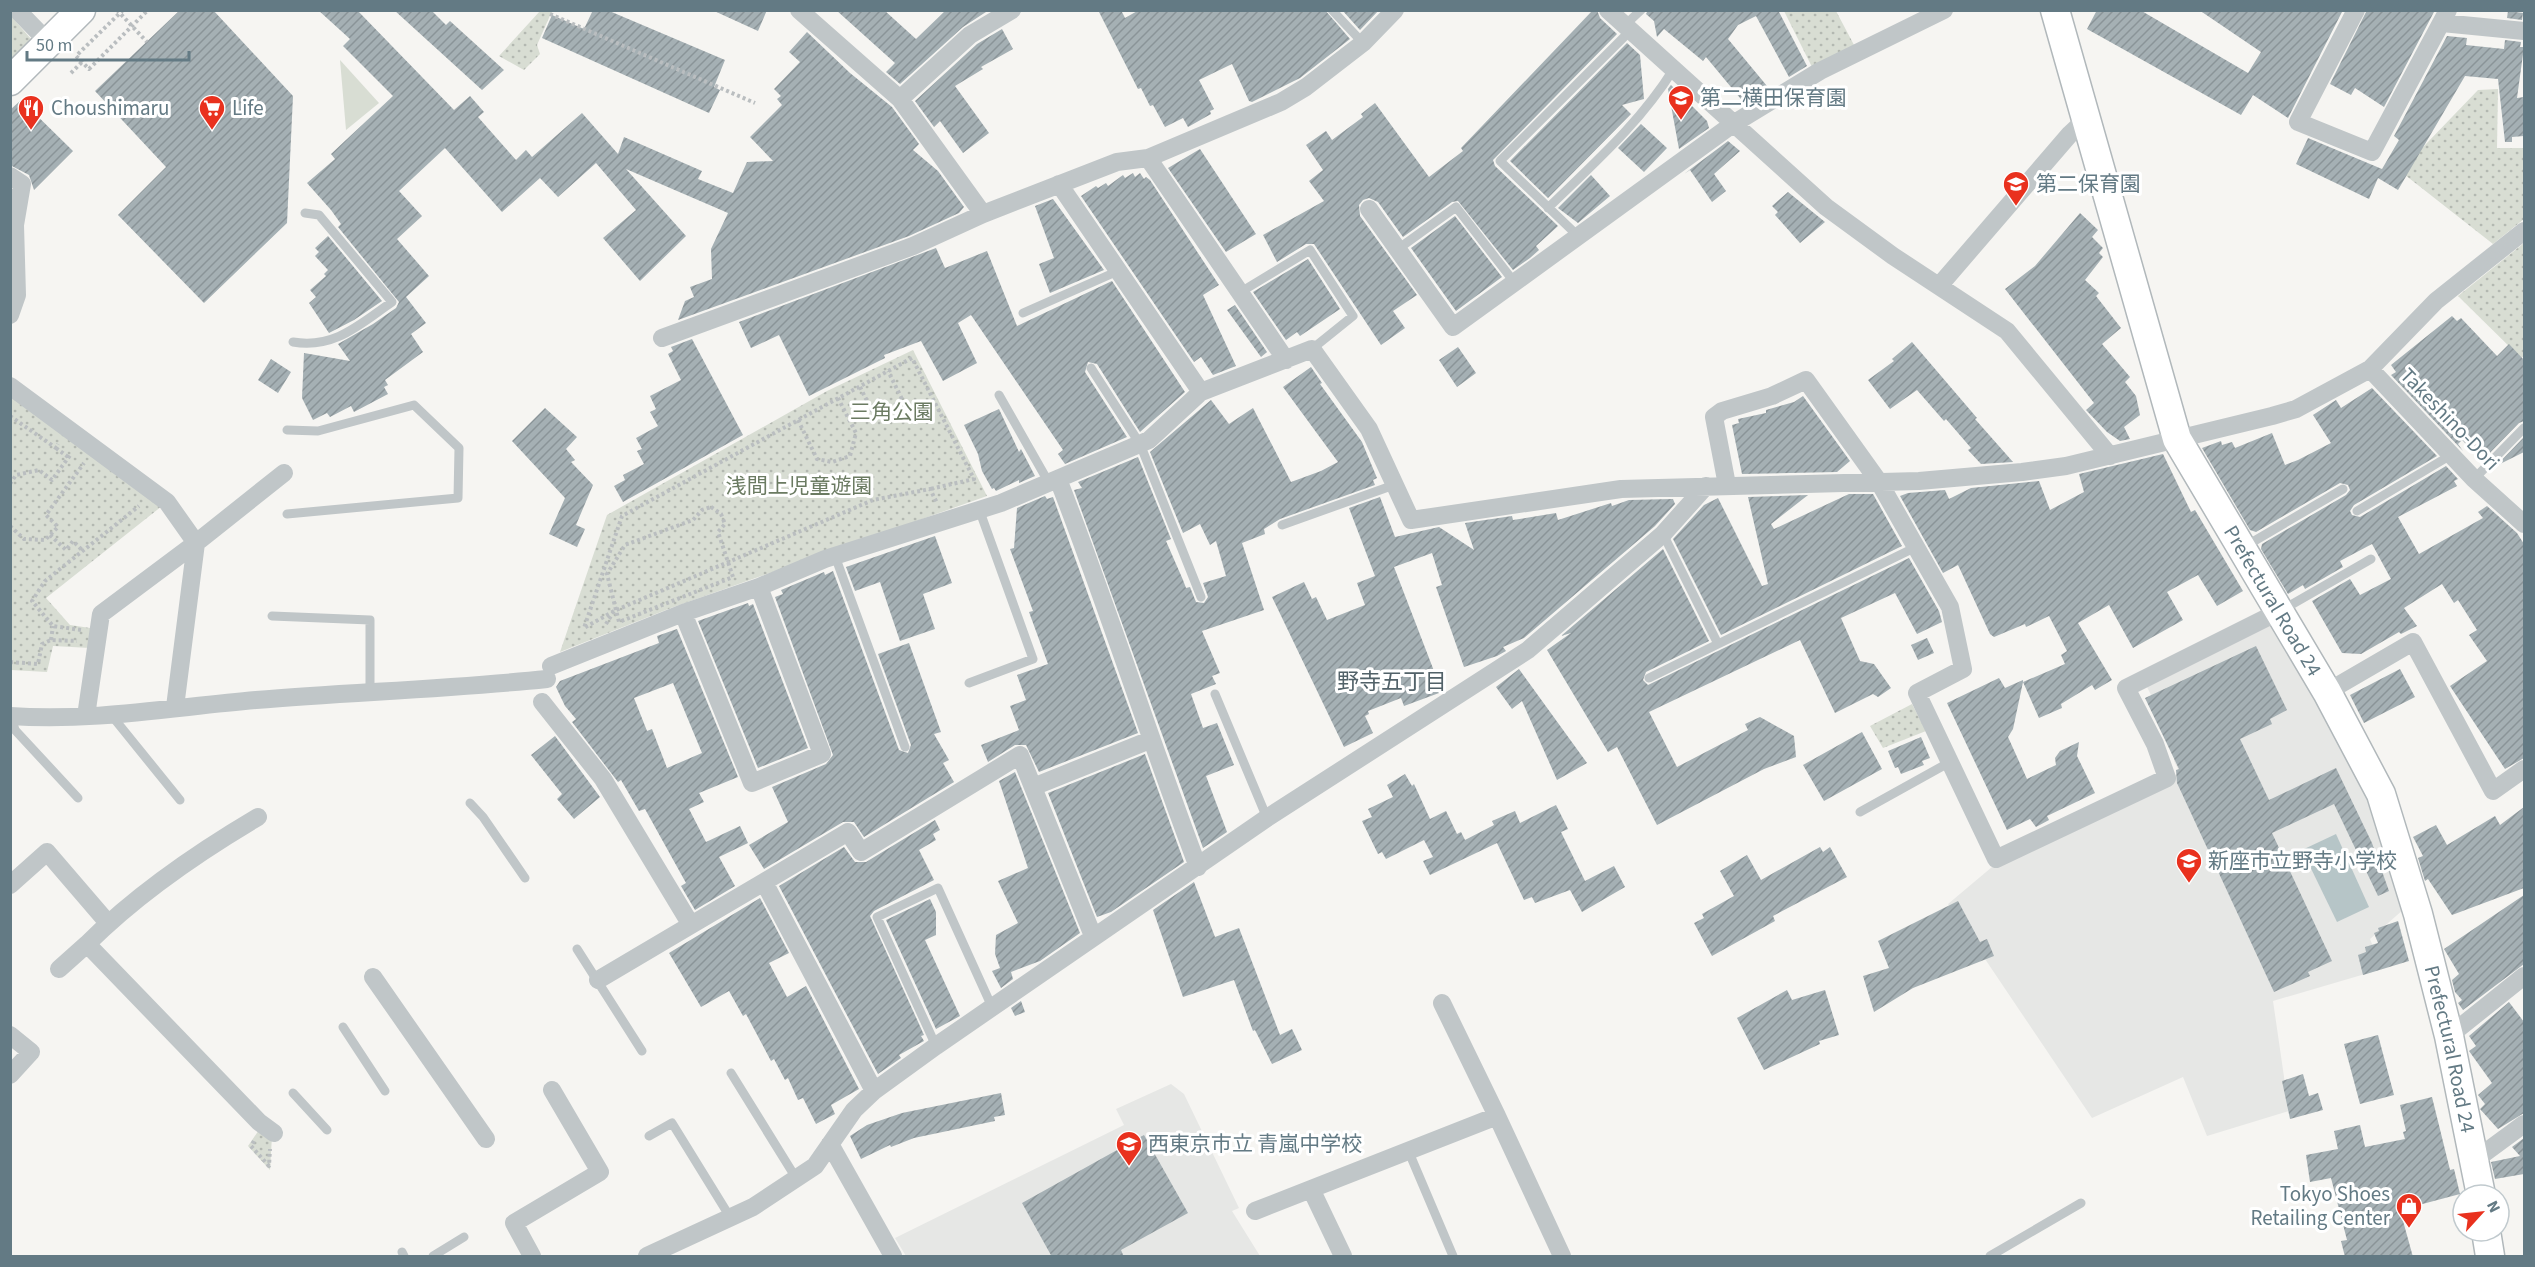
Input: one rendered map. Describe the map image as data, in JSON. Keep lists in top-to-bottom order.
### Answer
{
  "streets": {
    "main road": ["Prefectural Road 24"],
    "street": ["Takeshino-Dori"]
  },
  "districts": ["野寺五丁目"],
  "parks": ["三角公園", "浅間上児童遊園"],
  "places": {
    "school or university": [
      "第二横田保育園",
      "第二保育園",
      "新座市立野寺小学校",
      "西東京市立 青嵐中学校"
    ],
    "restaurant": ["Choushimaru"],
    "supermarket": ["Life"],
    "shop": ["Tokyo Shoes Retailing Center"]
  },
  "scale_bar": "50 m",
  "north": "top right"
}
